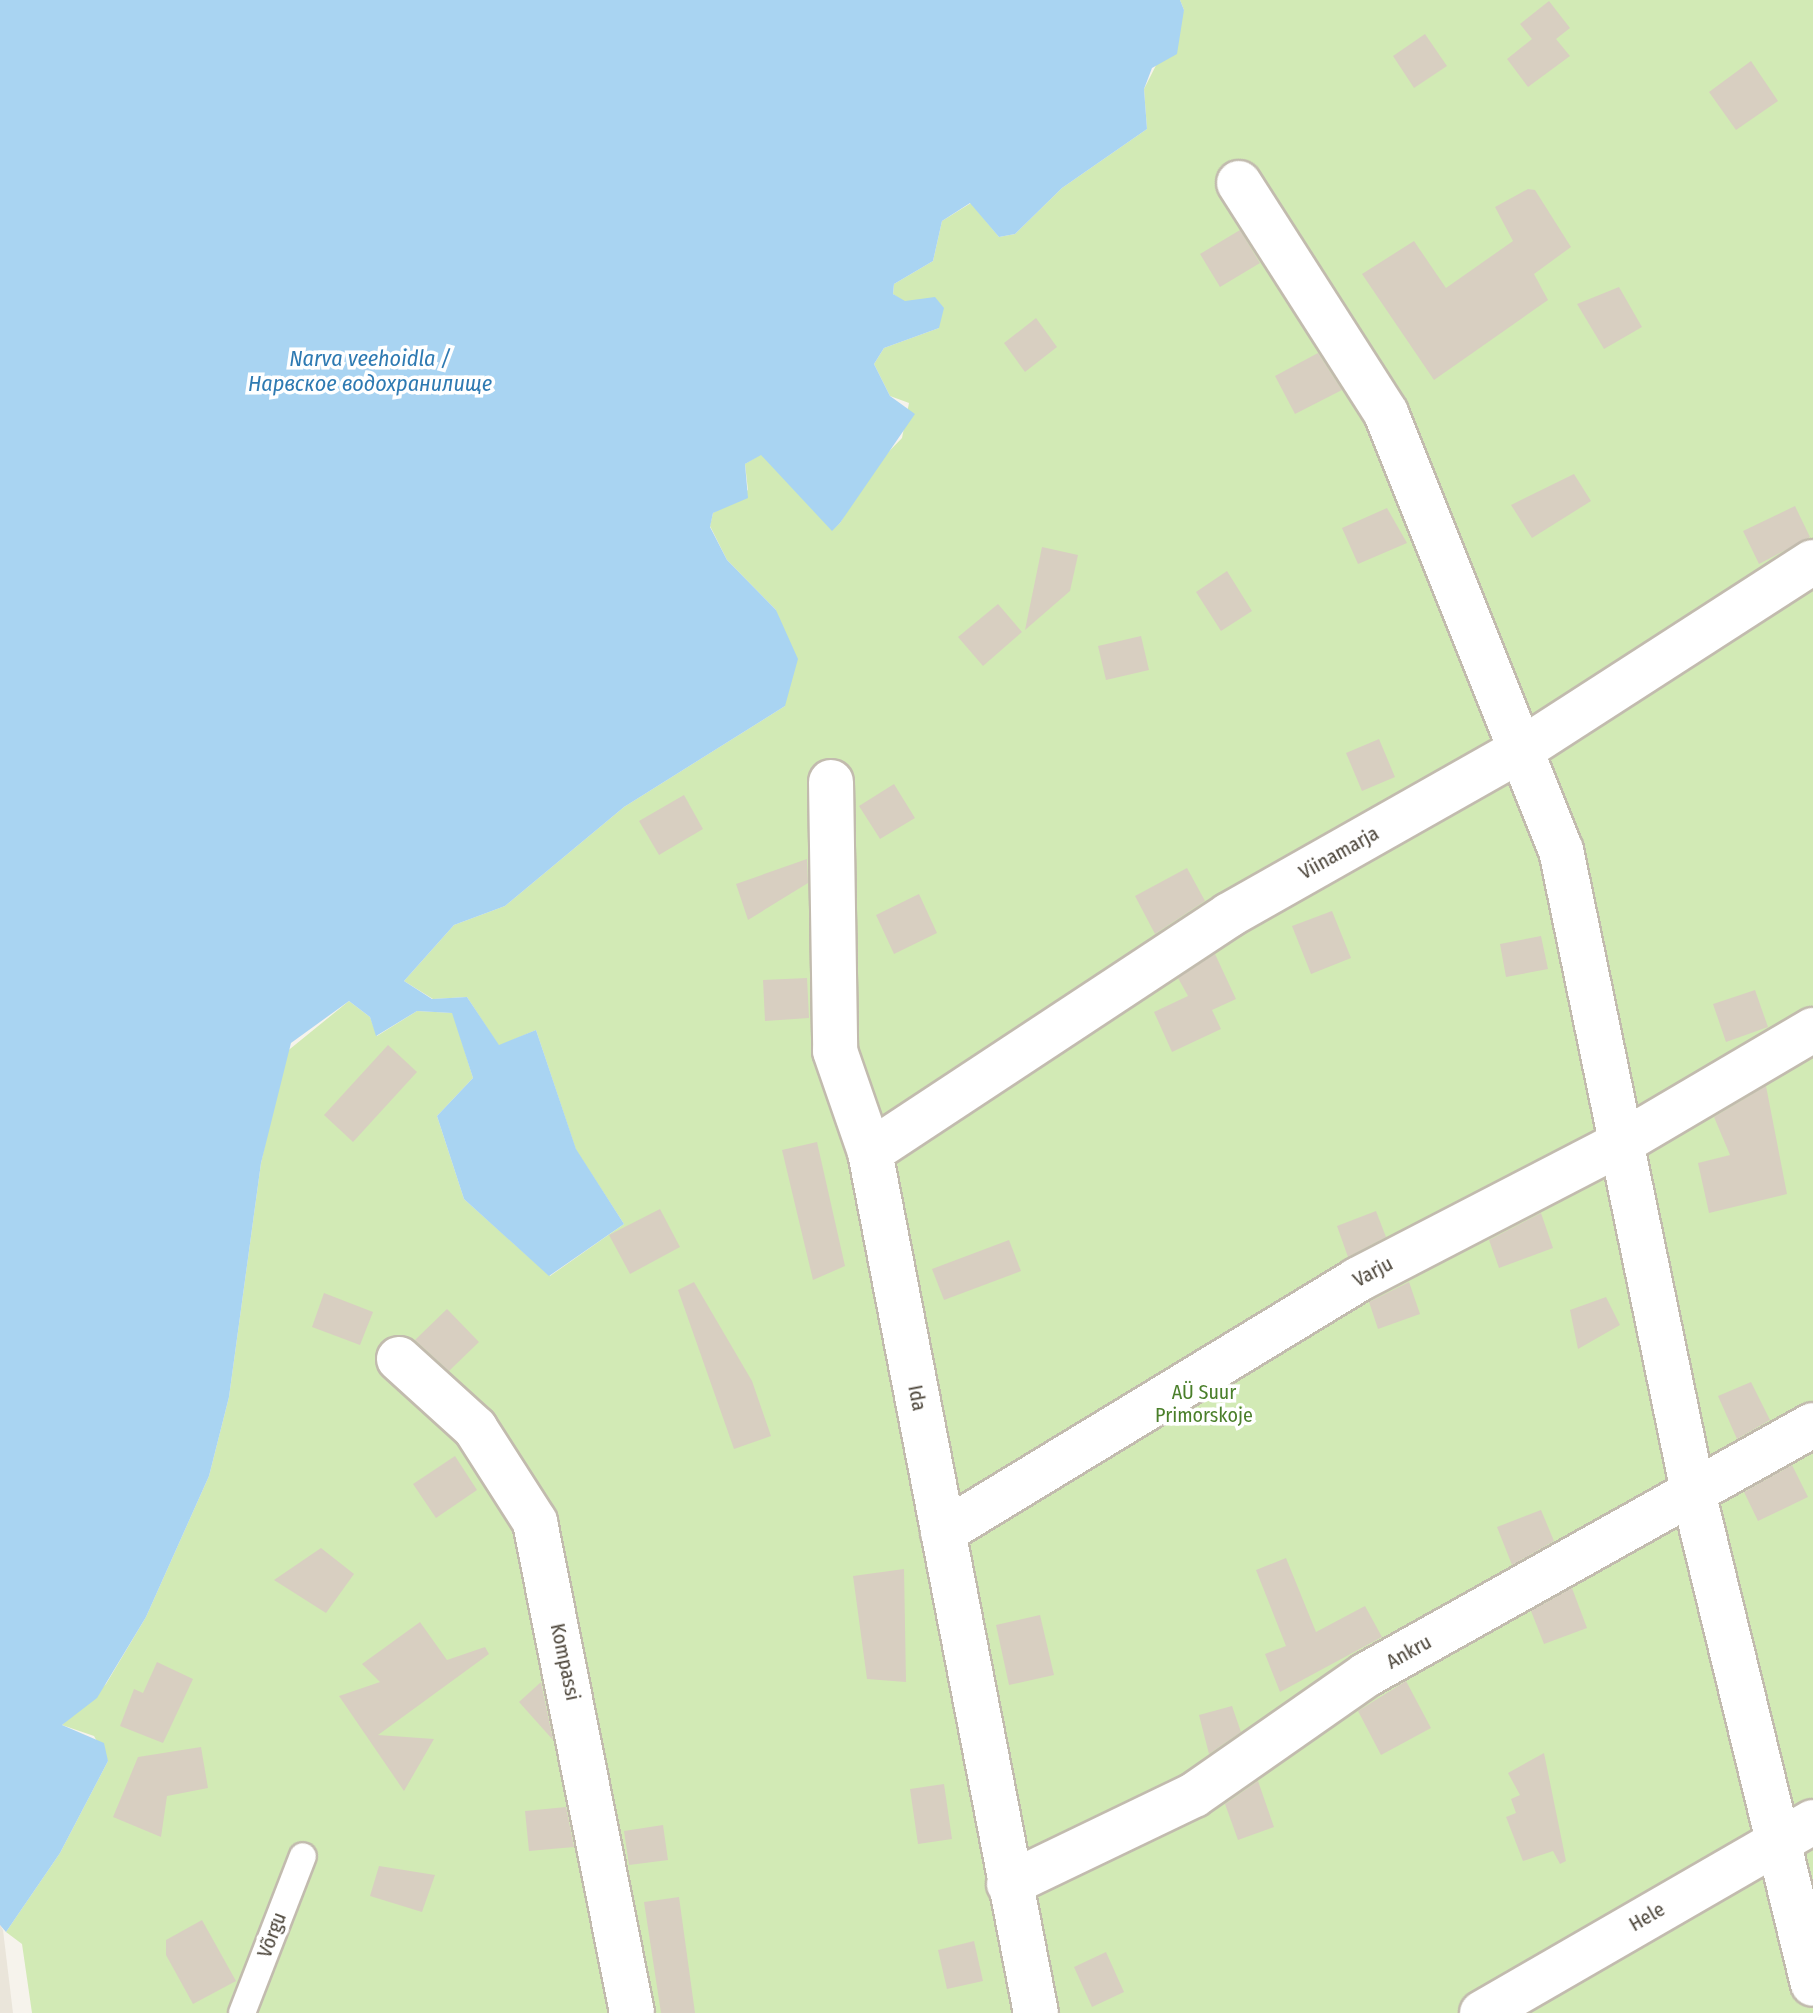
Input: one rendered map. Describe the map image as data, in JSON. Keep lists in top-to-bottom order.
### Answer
{
  "streets": {
    "street": [
      "Viinamarja",
      "Varju",
      "Ida",
      "Ankru",
      "Kompassi",
      "Hele"
    ],
    "lane": ["Võrgu"]
  },
  "crossings": [
    ["Viinamarja", "Ida"],
    ["Varju", "Ida"],
    ["Ida", "Ankru"]
  ],
  "water": ["Narva veehoidla / Нарвское водохранилище"],
  "parks": ["AÜ Suur Primorskoje"]
}
